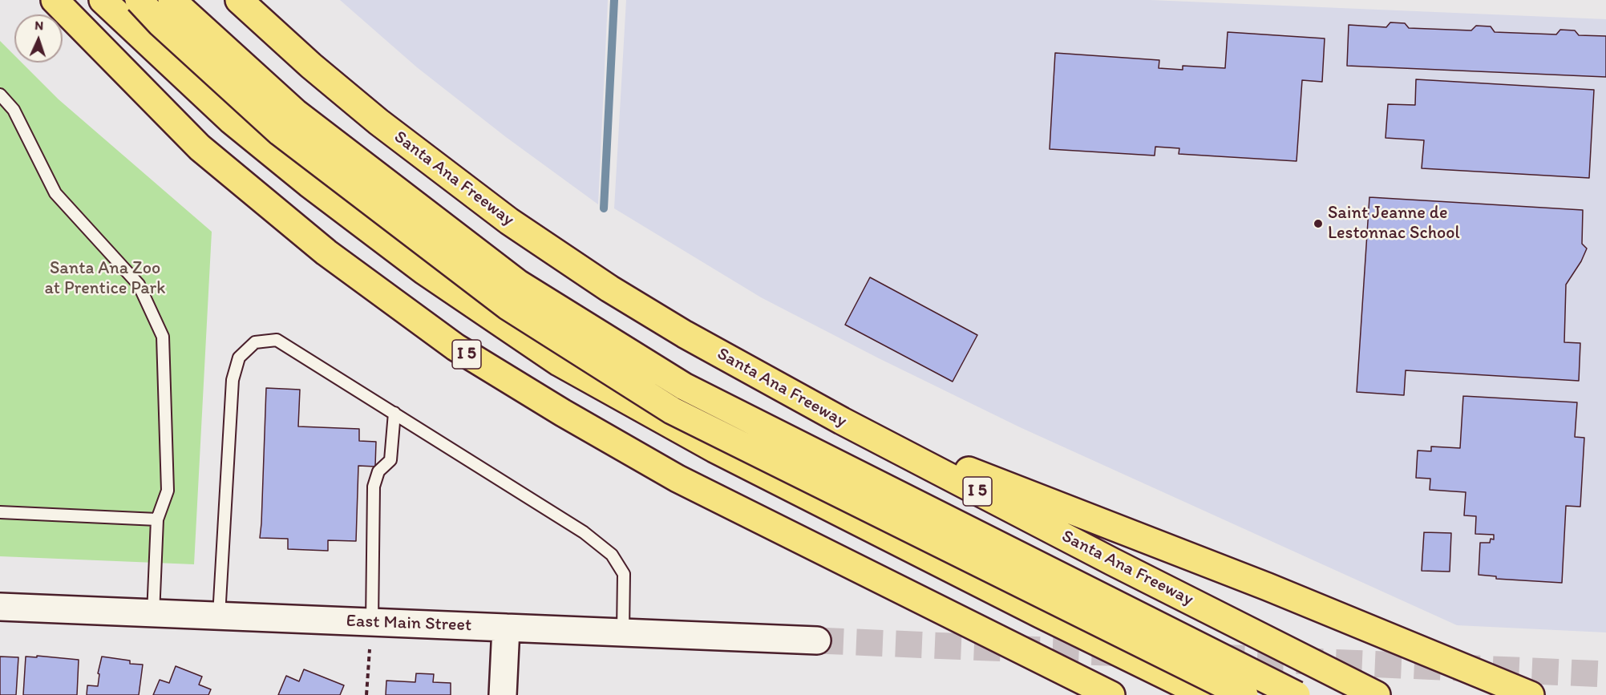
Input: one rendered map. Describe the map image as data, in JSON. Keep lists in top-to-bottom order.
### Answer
{
  "streets": {
    "highway": ["Santa Ana Freeway", "I 5"],
    "street": ["East Main Street"]
  },
  "parks": ["Santa Ana Zoo at Prentice Park"],
  "places": ["Saint Jeanne de Lestonnac School"],
  "north": "top"
}
